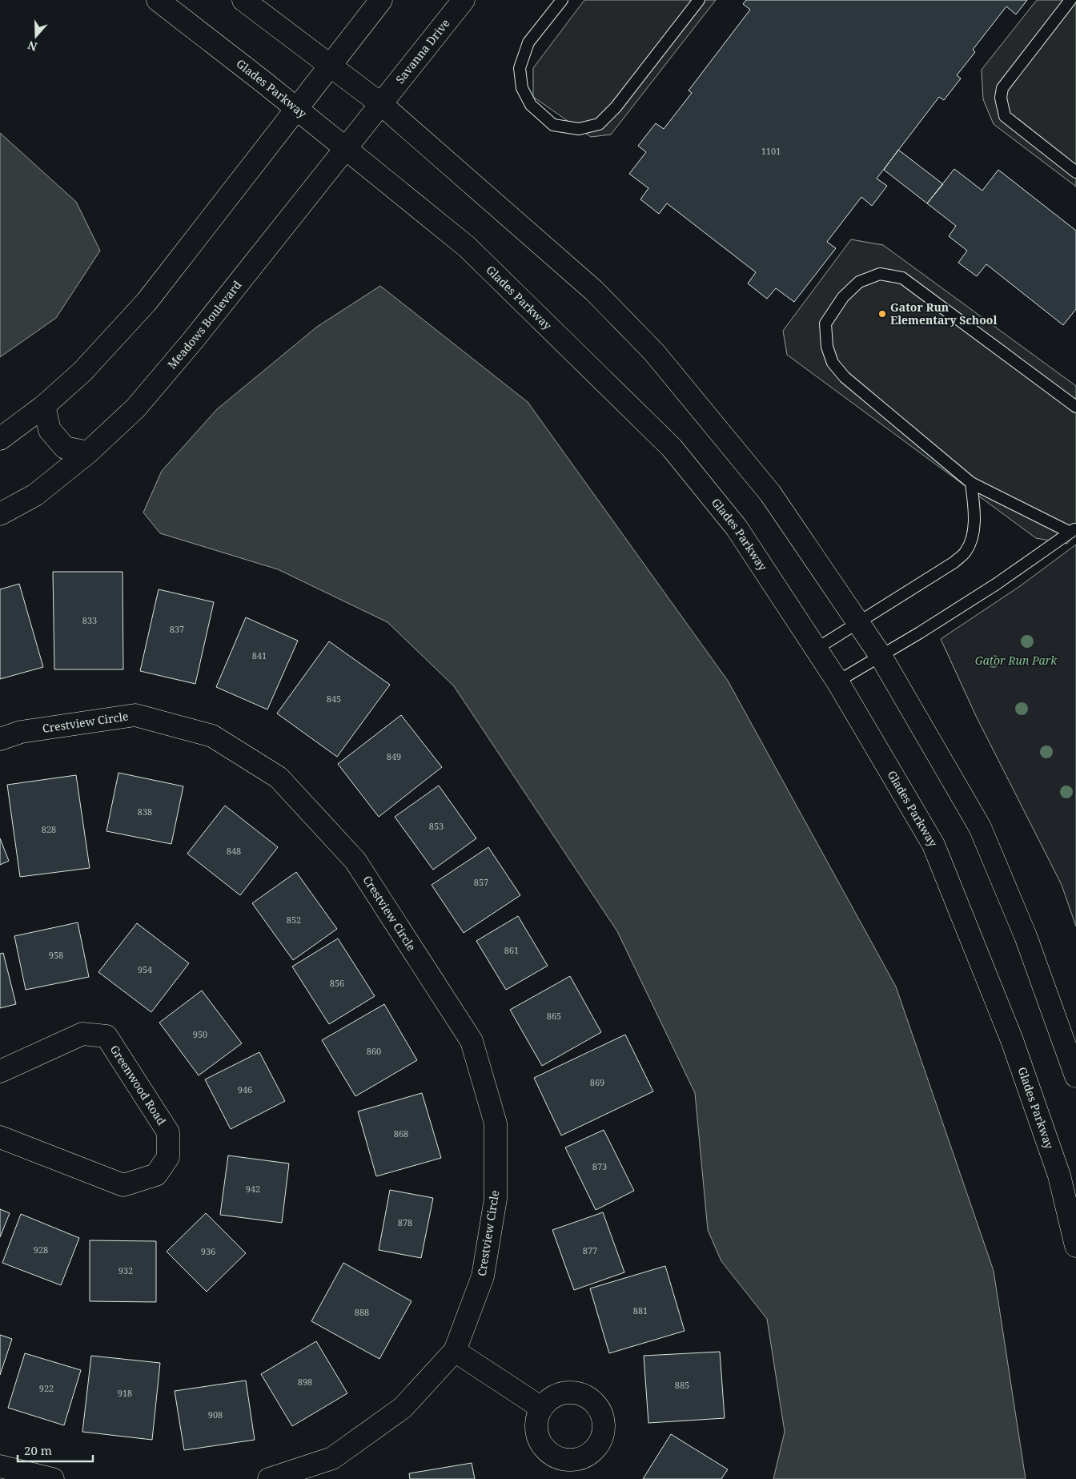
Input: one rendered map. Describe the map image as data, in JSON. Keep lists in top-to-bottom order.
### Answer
{
  "streets": {
    "street": [
      "Savanna Drive",
      "Glades Parkway",
      "Meadows Boulevard",
      "Crestview Circle",
      "Greenwood Road"
    ]
  },
  "crossings": [
    ["Savanna Drive", "Meadows Boulevard"],
    ["Glades Parkway", "Meadows Boulevard"]
  ],
  "parks": ["Gator Run Park"],
  "places": ["Gator Run Elementary School"],
  "house_numbers": [
    "1101",
    "833",
    "837",
    "841",
    "845",
    "849",
    "838",
    "853",
    "828",
    "848",
    "857",
    "852",
    "861",
    "958",
    "954",
    "856",
    "865",
    "950",
    "860",
    "869",
    "946",
    "868",
    "873",
    "942",
    "878",
    "928",
    "877",
    "936",
    "932",
    "881",
    "888",
    "898",
    "885",
    "922",
    "918",
    "908"
  ],
  "scale_bar": "20 m",
  "north": "bottom"
}
